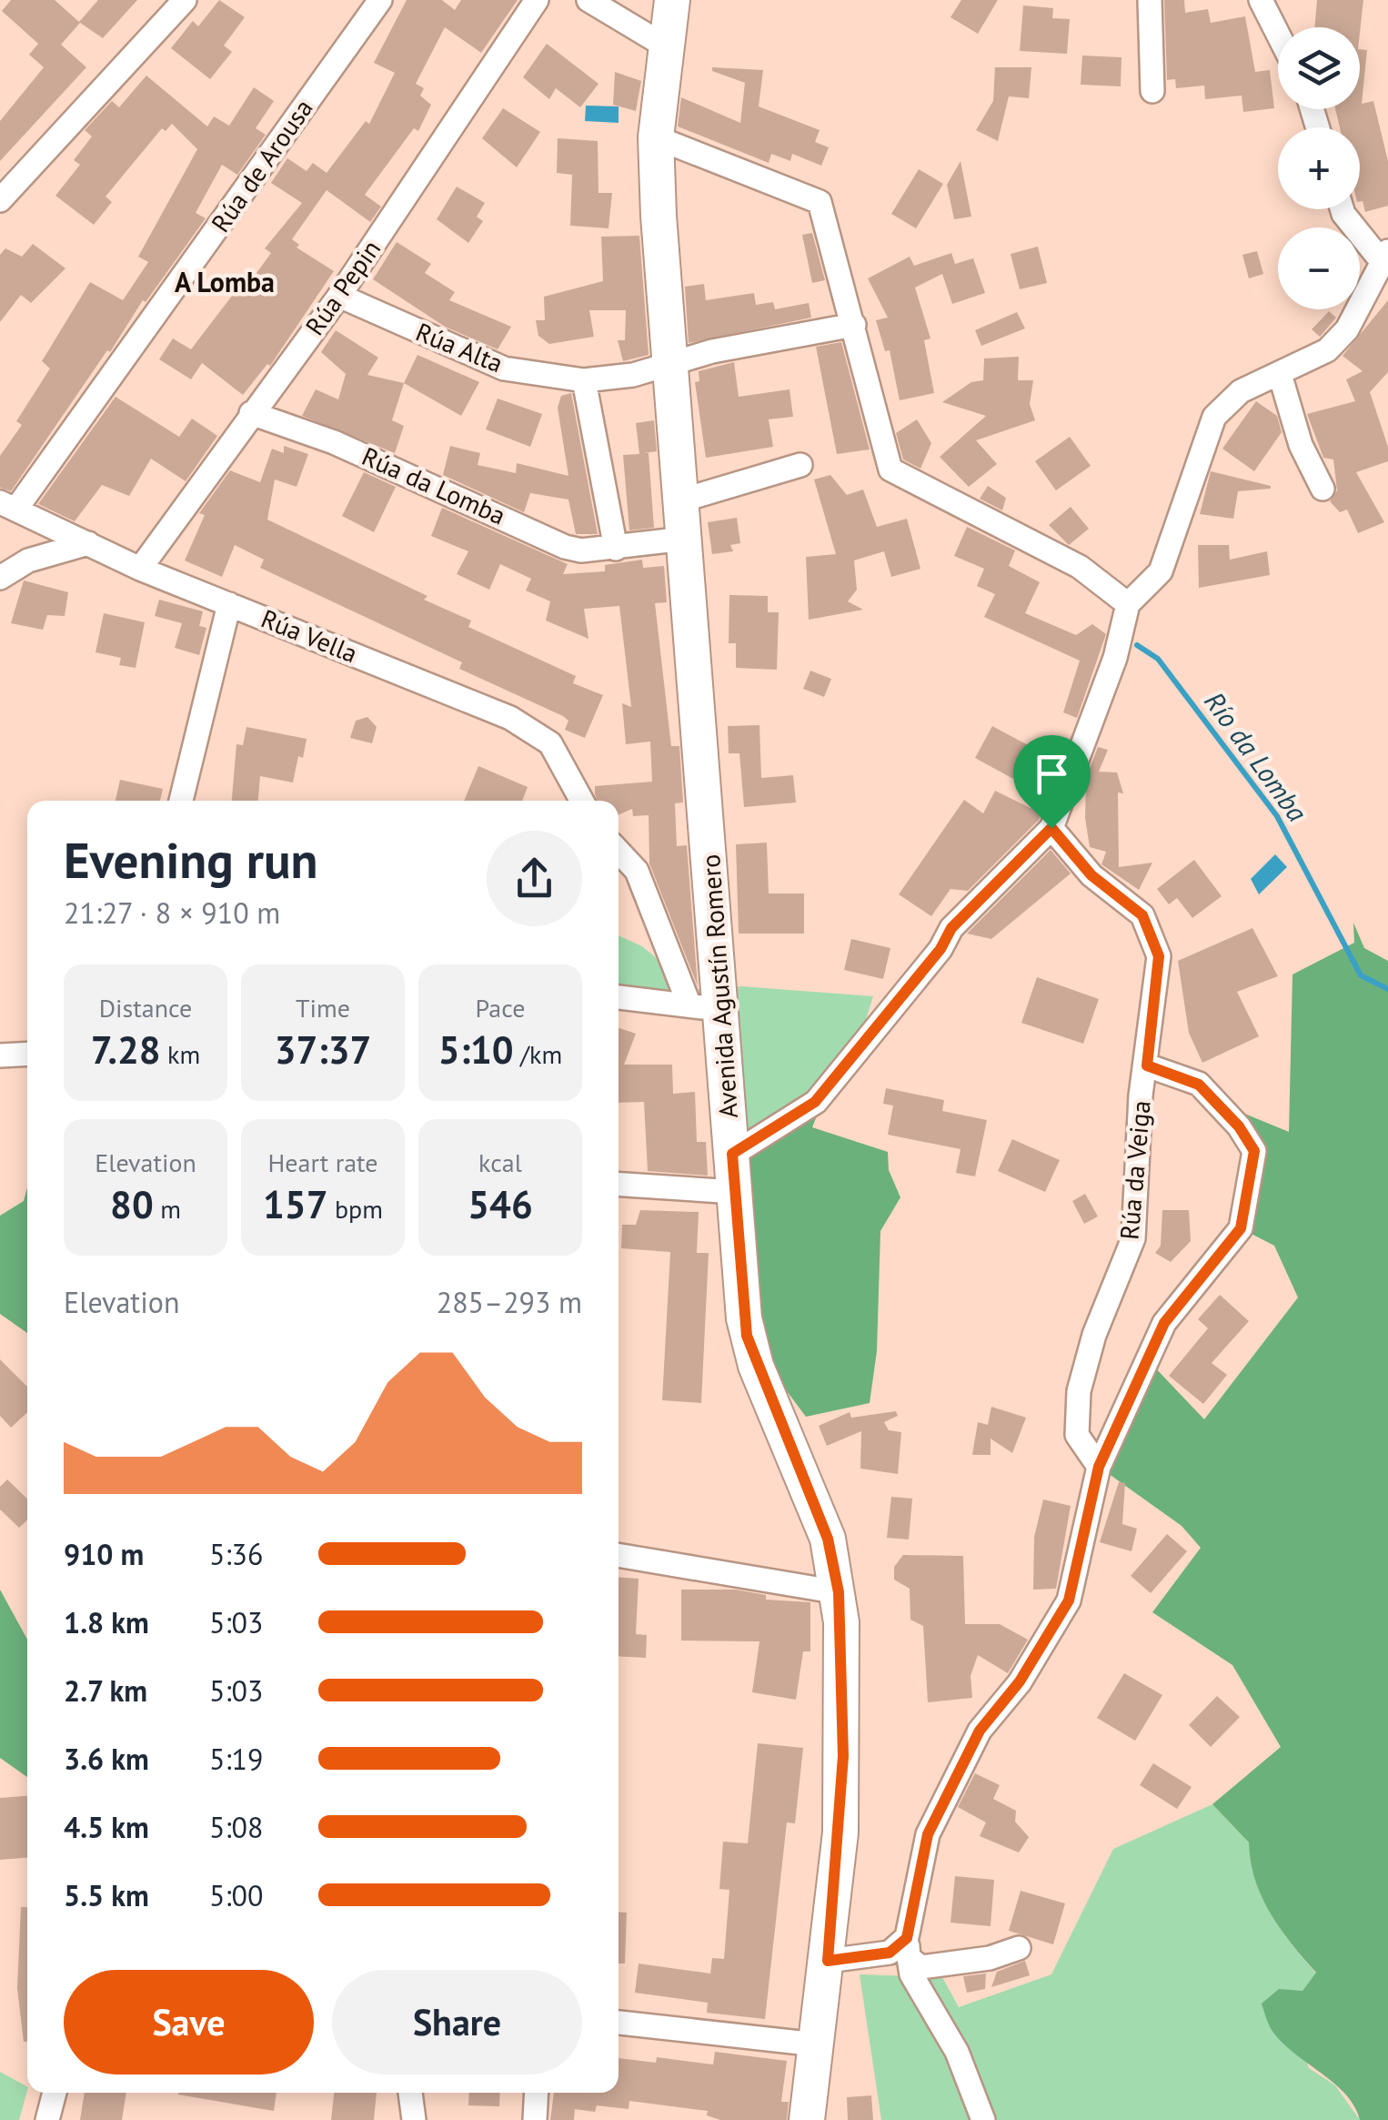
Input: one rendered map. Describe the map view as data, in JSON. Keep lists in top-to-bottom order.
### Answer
{
  "streets": {
    "street": [
      "Rúa de Arousa",
      "Rúa Pepin",
      "Rúa Alta",
      "Rúa da Lomba",
      "Rúa Vella",
      "Avenida Agustín Romero",
      "Rúa da Veiga"
    ]
  },
  "crossings": [
    ["Rúa de Arousa", "Rúa Vella"],
    ["Rúa Pepin", "Rúa Alta"],
    ["Rúa Pepin", "Rúa da Lomba"],
    ["Rúa Pepin", "Rúa Vella"],
    ["Rúa da Lomba", "Avenida Agustín Romero"]
  ],
  "districts": ["A Lomba"],
  "water": ["Río da Lomba"],
  "page": {
    "map_buttons": ["+", "−"],
    "heading": ["Evening run", "21:27 · 8 × 910 m"],
    "stats": [
      ["Distance", "7.28 km"],
      ["Time", "37:37"],
      ["Pace", "5:10 /km"],
      ["Elevation", "80 m"],
      ["Heart rate", "157 bpm"],
      ["kcal", "546"]
    ],
    "chart": ["Elevation", "285–293 m"],
    "list": [
      {
        "name": "910 m",
        "note": "5:36"
      },
      {
        "name": "1.8 km",
        "note": "5:03"
      },
      {
        "name": "2.7 km",
        "note": "5:03"
      },
      {
        "name": "3.6 km",
        "note": "5:19"
      },
      {
        "name": "4.5 km",
        "note": "5:08"
      },
      {
        "name": "5.5 km",
        "note": "5:00"
      }
    ],
    "buttons": ["Save", "Share"]
  }
}
